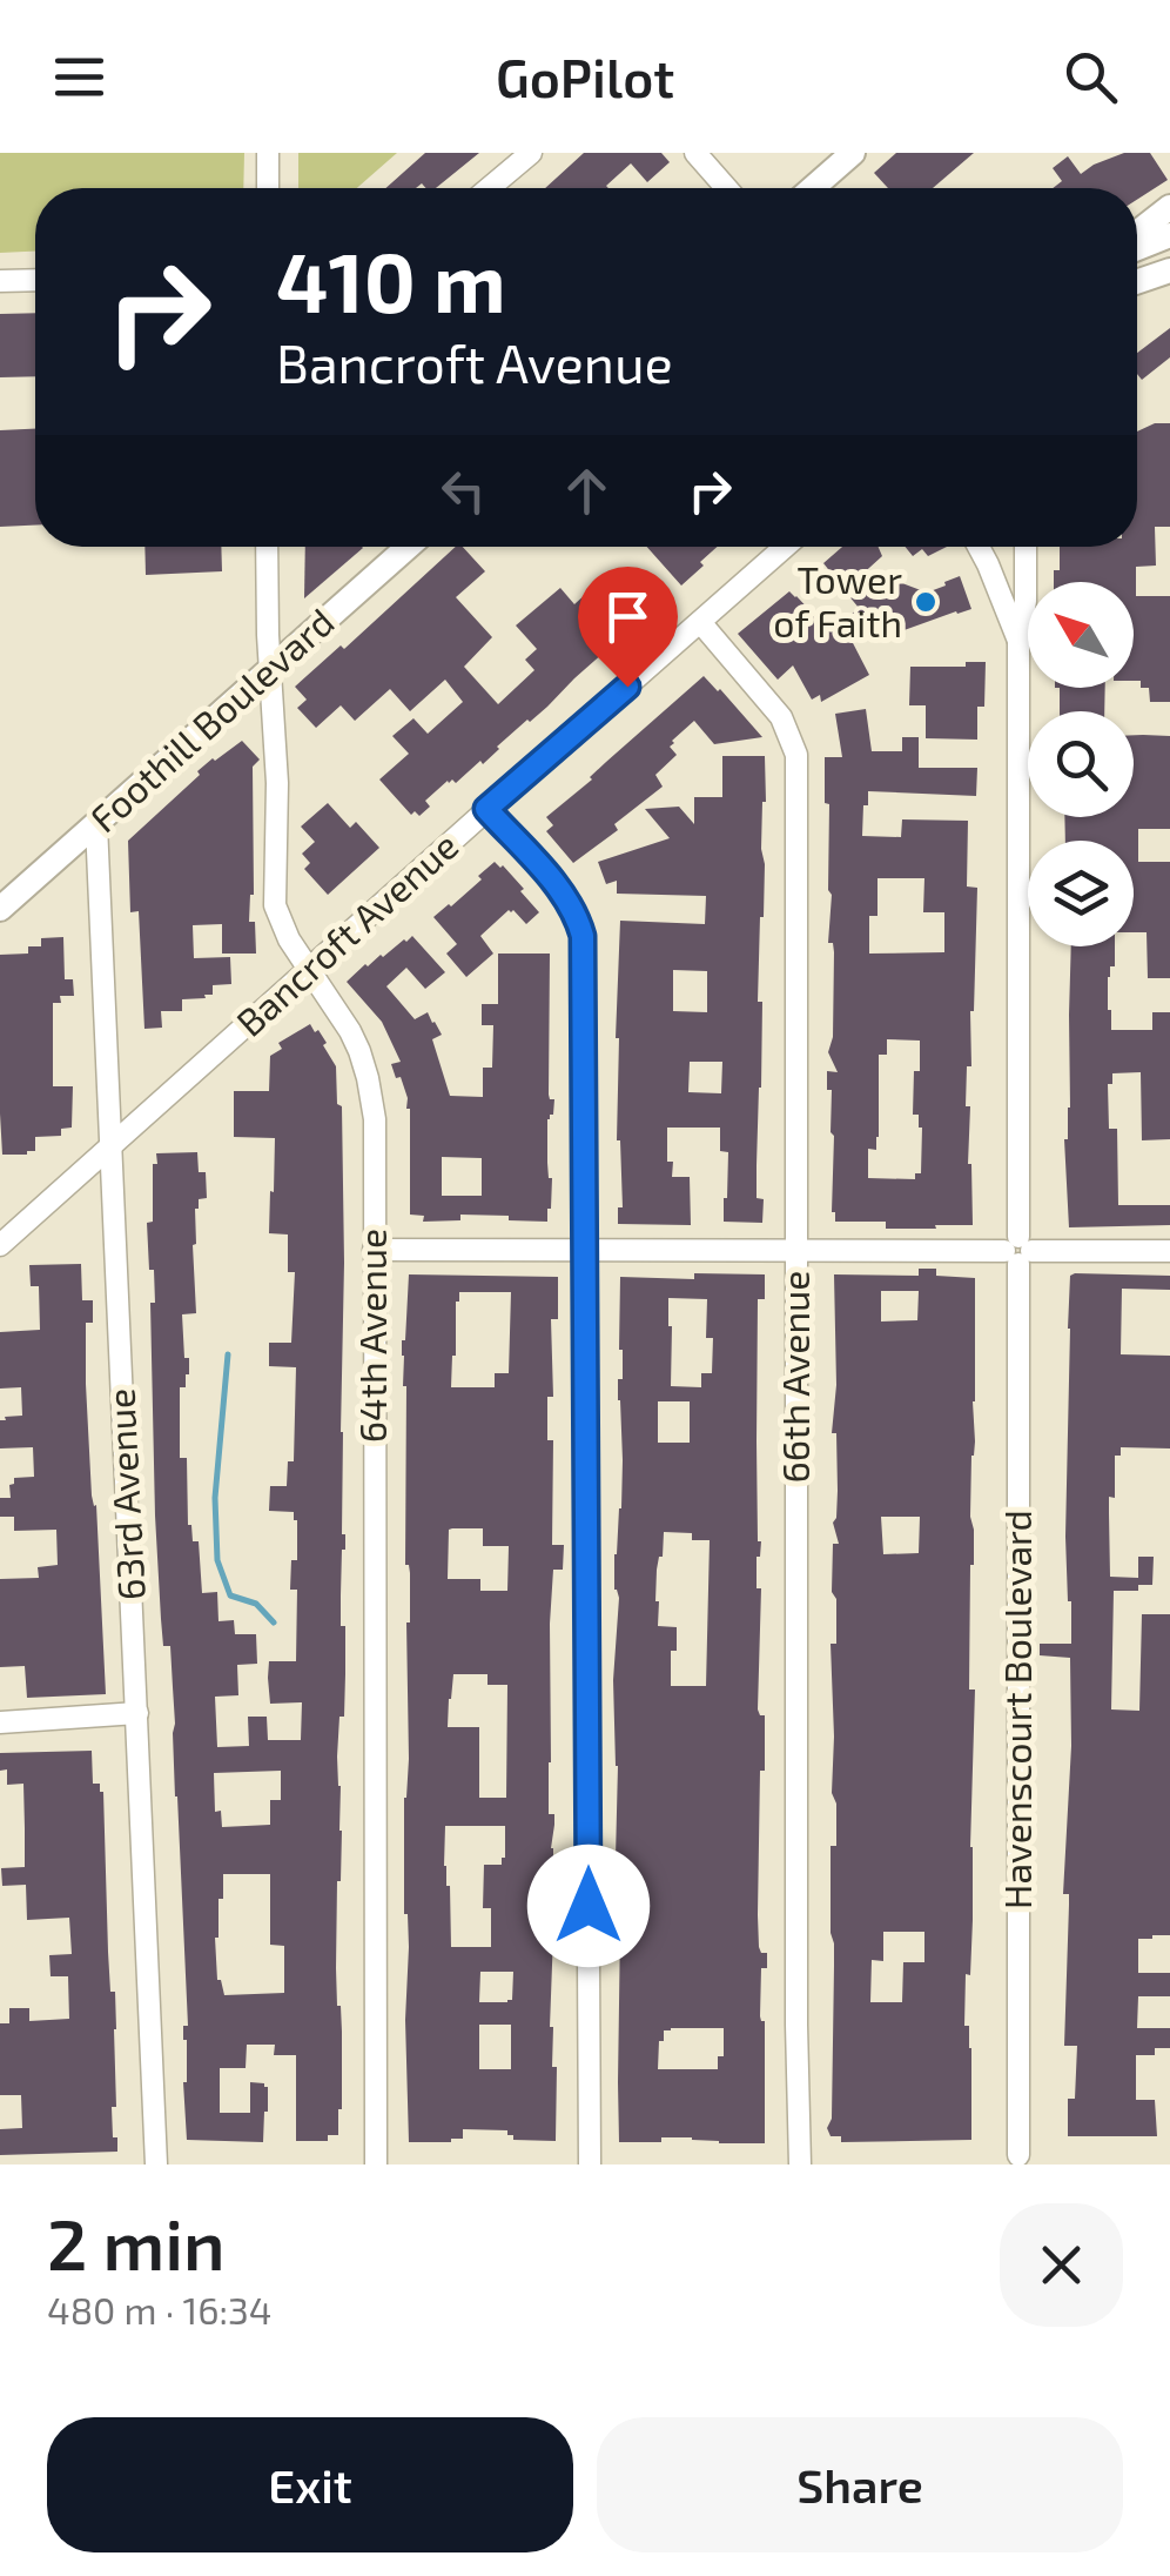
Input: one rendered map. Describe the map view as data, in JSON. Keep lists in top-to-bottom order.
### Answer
{
  "streets": {
    "main road": ["Foothill Boulevard"],
    "street": [
      "Bancroft Avenue",
      "64th Avenue",
      "66th Avenue",
      "63rd Avenue",
      "Havenscourt Boulevard"
    ]
  },
  "crossings": [
    ["Foothill Boulevard", "64th Avenue"],
    ["Foothill Boulevard", "63rd Avenue"],
    ["Bancroft Avenue", "64th Avenue"],
    ["Bancroft Avenue", "66th Avenue"],
    ["Bancroft Avenue", "63rd Avenue"]
  ],
  "places": ["Tower of Faith"],
  "north": "top left",
  "page": {
    "header": "GoPilot",
    "turn": ["410 m", "Bancroft Avenue"],
    "heading": ["2 min", "480 m · 16:34"],
    "buttons": ["Exit", "Share"]
  }
}
